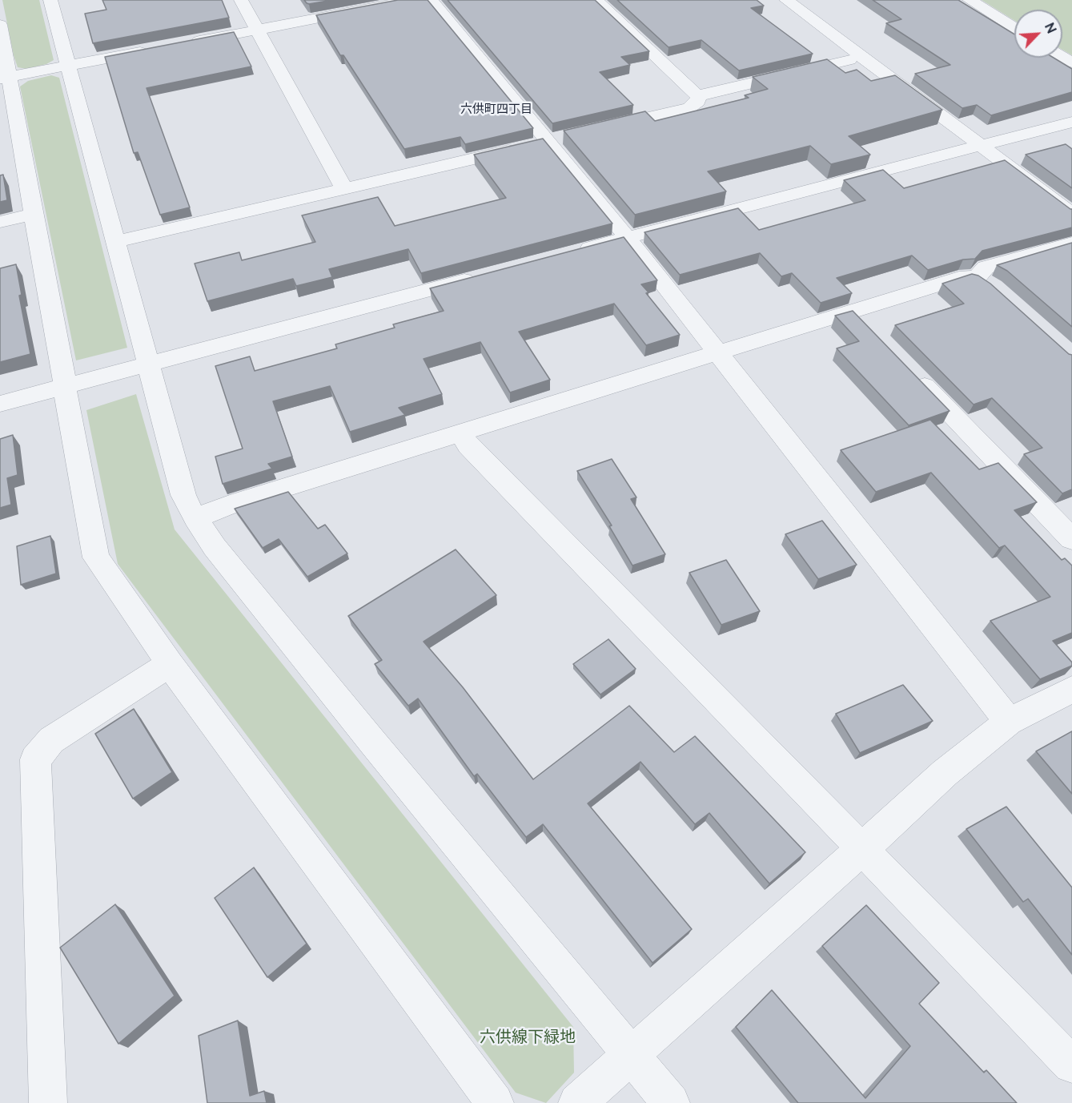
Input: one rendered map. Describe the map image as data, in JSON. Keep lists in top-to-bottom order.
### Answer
{
  "districts": ["六供町四丁目"],
  "parks": ["六供線下緑地"],
  "north": "top right"
}
